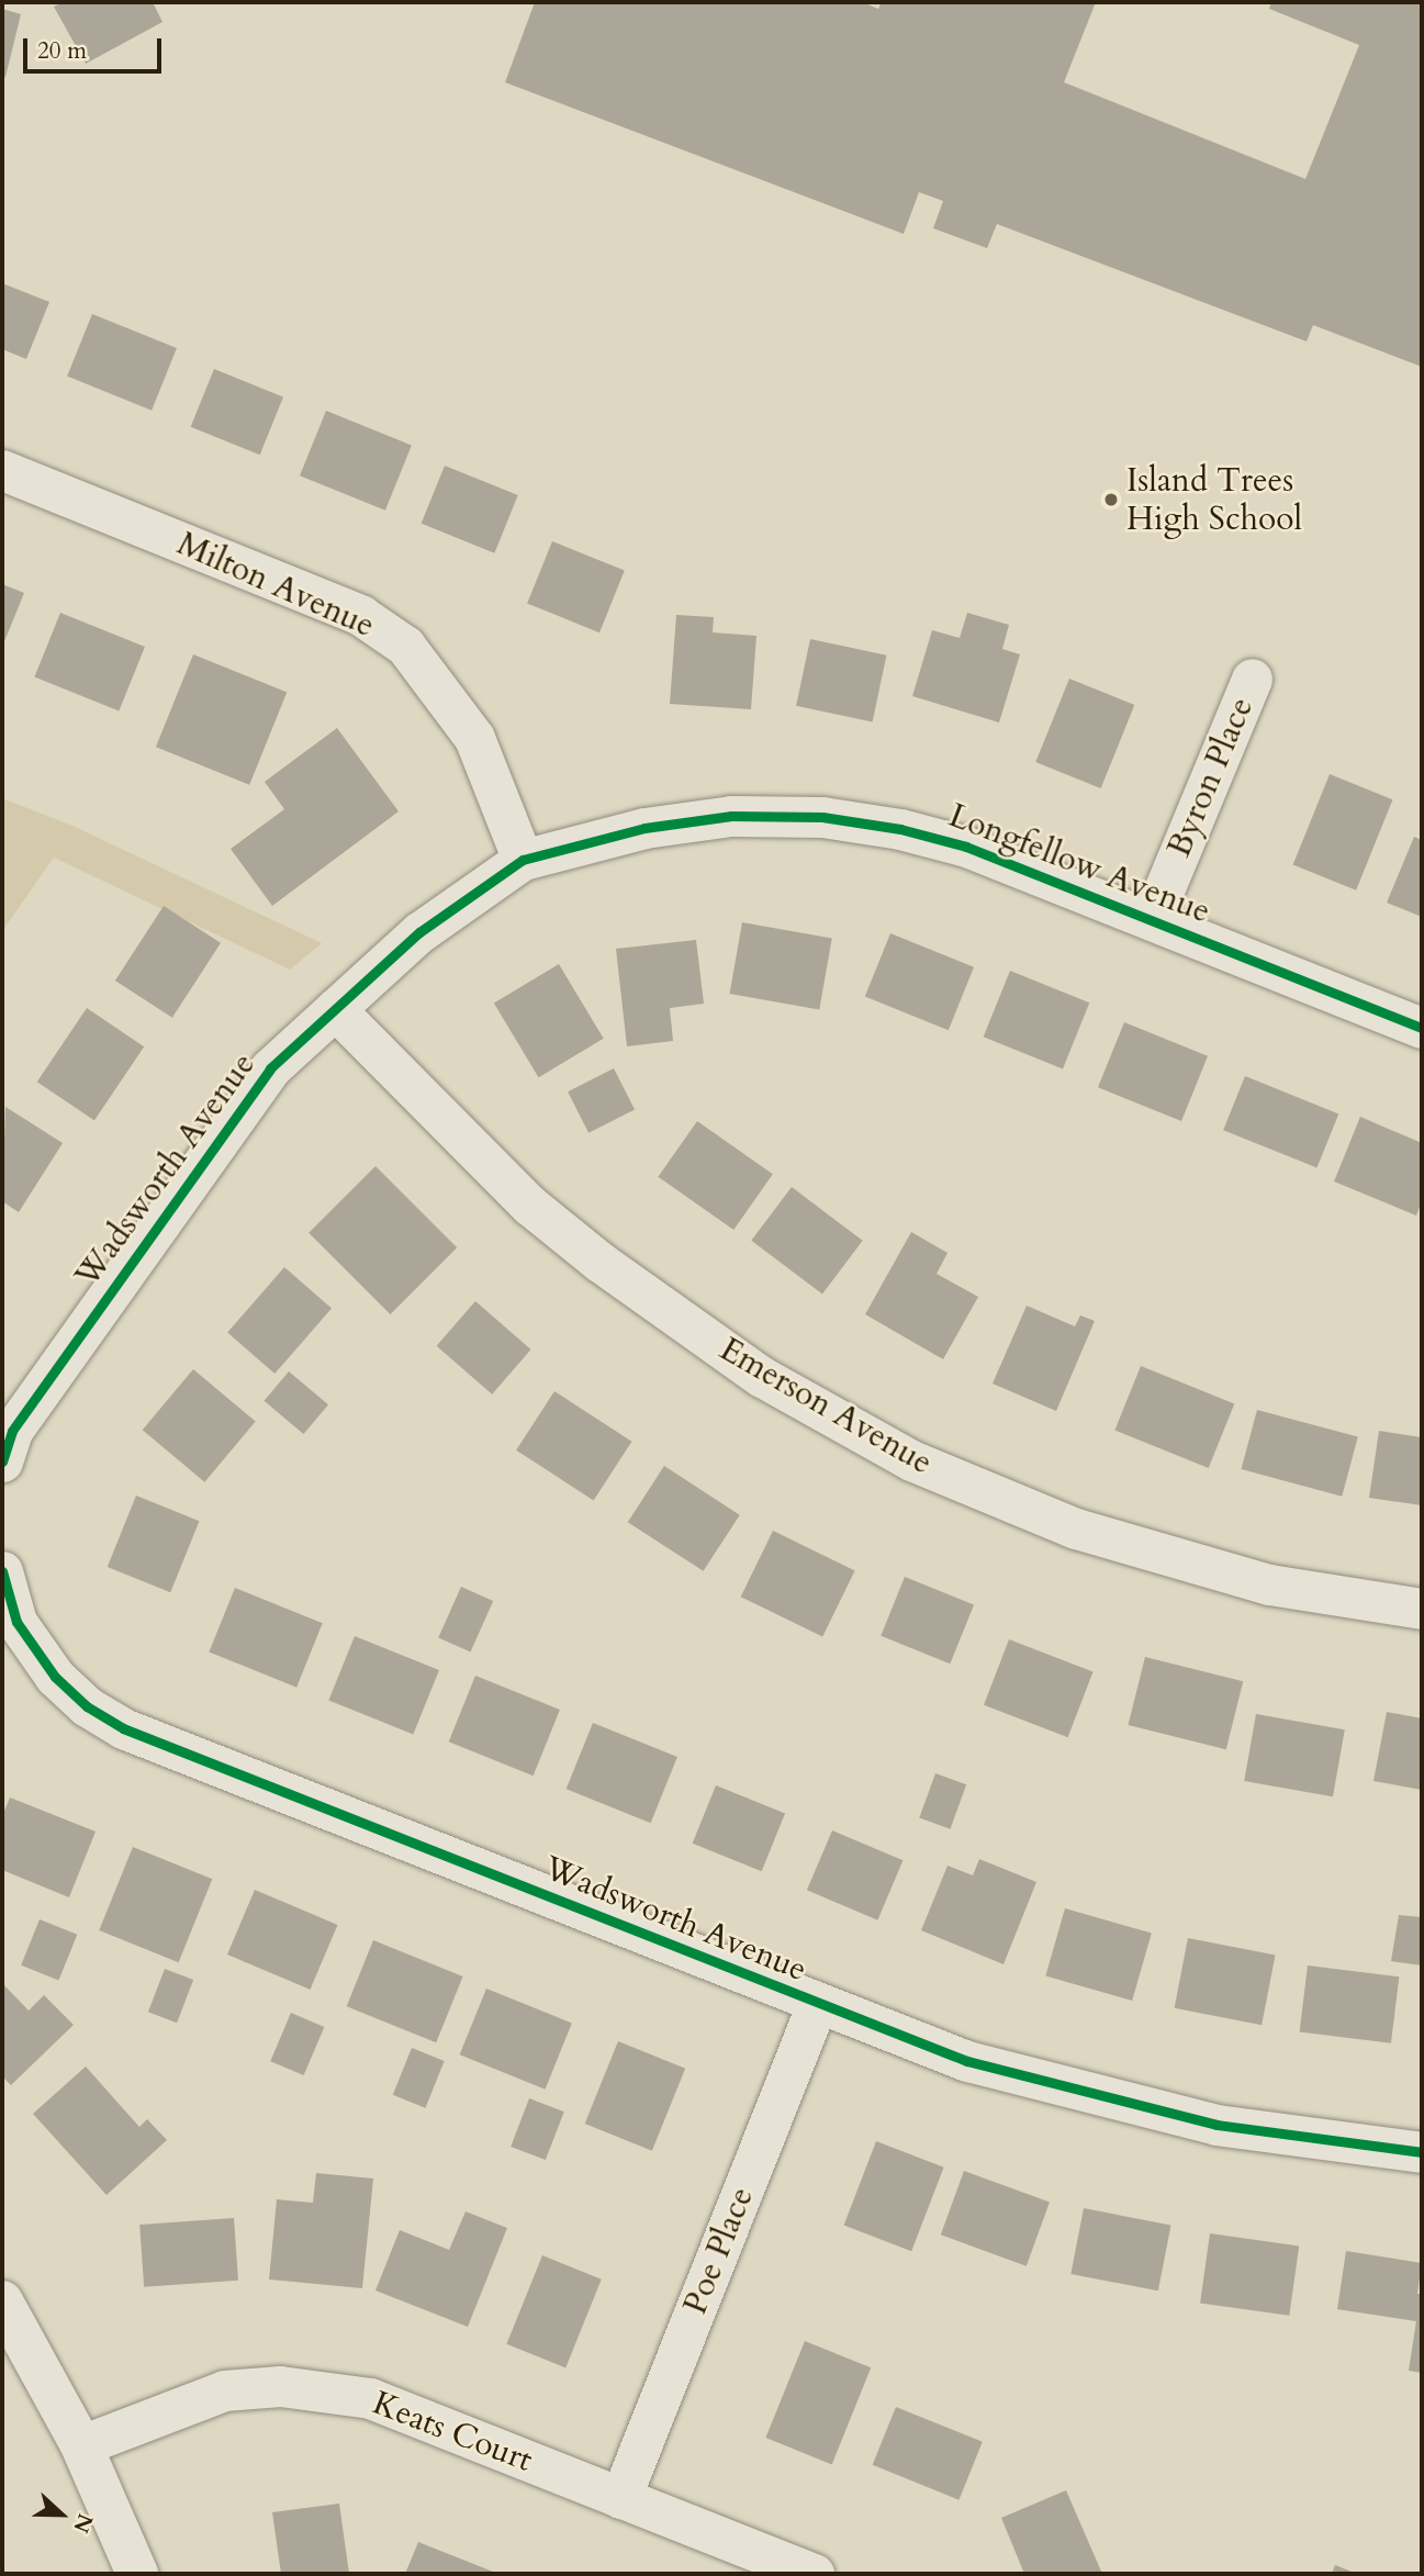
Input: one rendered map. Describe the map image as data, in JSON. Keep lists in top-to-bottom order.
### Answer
{
  "streets": {
    "street": [
      "Milton Avenue",
      "Byron Place",
      "Longfellow Avenue",
      "Wadsworth Avenue",
      "Emerson Avenue",
      "Poe Place",
      "Keats Court"
    ]
  },
  "crossings": [
    ["Milton Avenue", "Longfellow Avenue"],
    ["Milton Avenue", "Wadsworth Avenue"],
    ["Byron Place", "Longfellow Avenue"],
    ["Longfellow Avenue", "Wadsworth Avenue"],
    ["Wadsworth Avenue", "Emerson Avenue"],
    ["Wadsworth Avenue", "Poe Place"],
    ["Poe Place", "Keats Court"]
  ],
  "places": ["Island Trees High School"],
  "scale_bar": "20 m",
  "north": "right"
}
